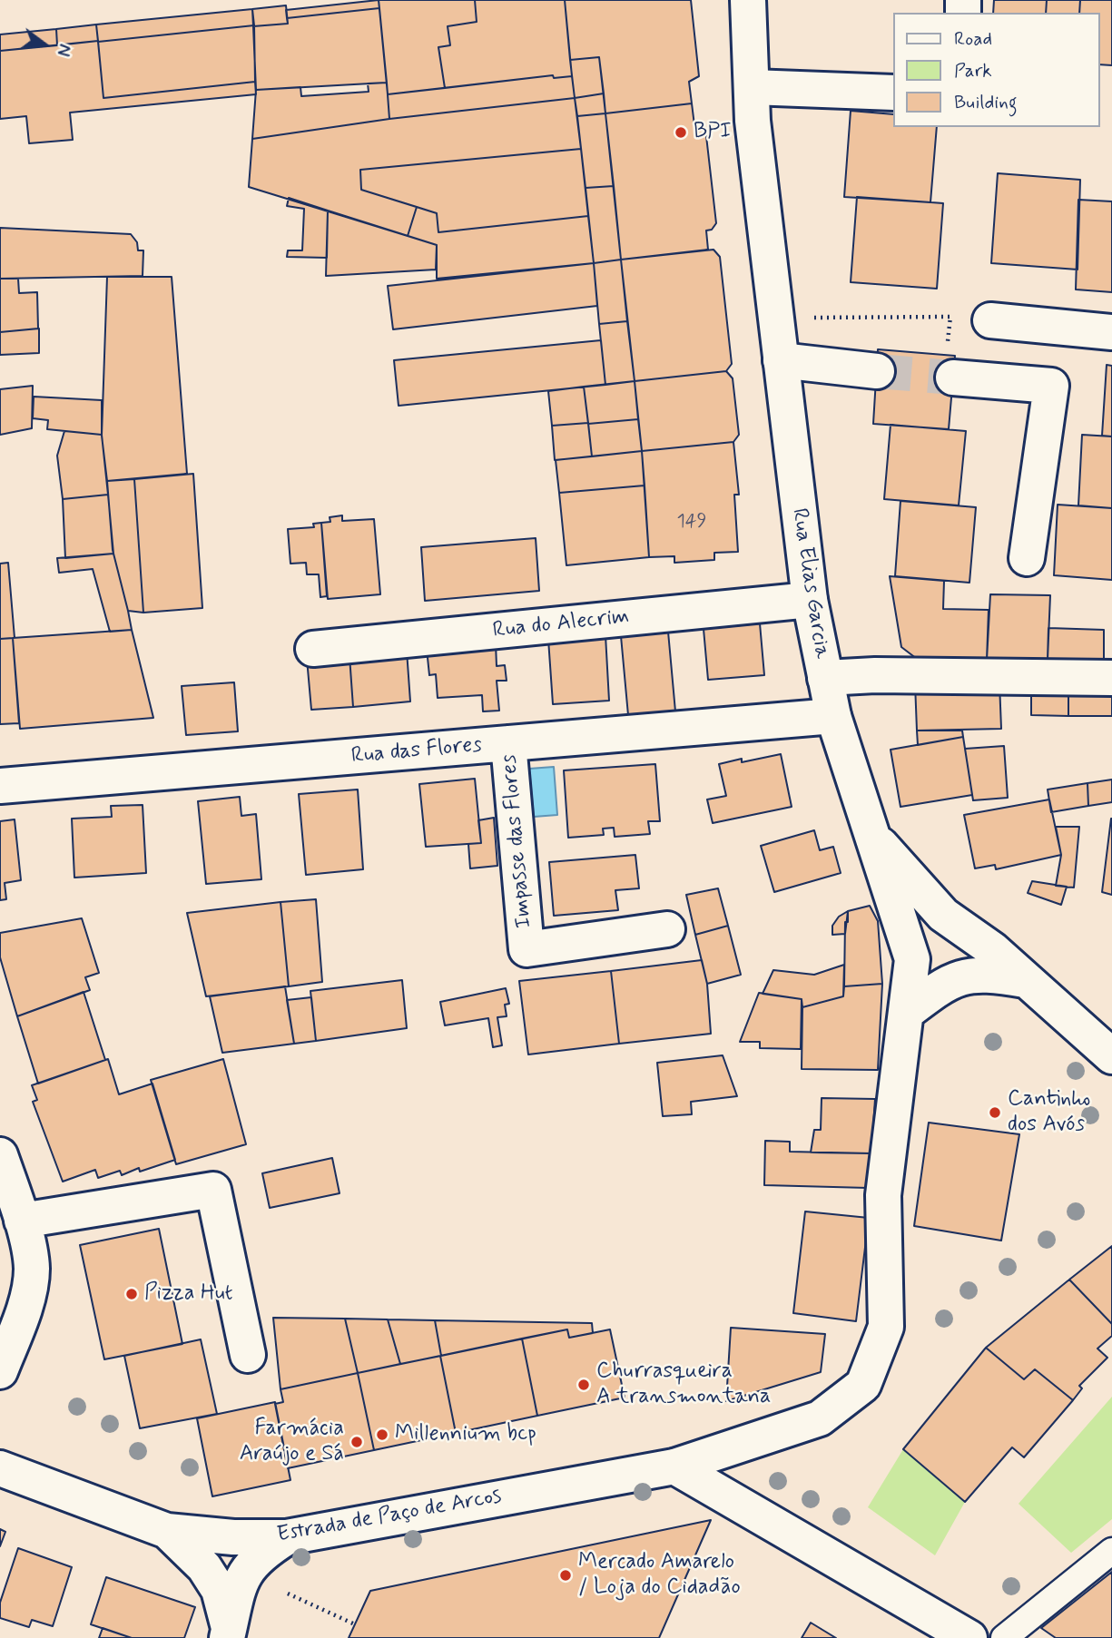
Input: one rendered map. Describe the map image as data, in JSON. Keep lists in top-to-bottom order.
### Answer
{
  "streets": {
    "street": [
      "Rua Elias Garcia",
      "Rua do Alecrim",
      "Rua das Flores",
      "Impasse das Flores",
      "Estrada de Paço de Arcos"
    ]
  },
  "crossings": [
    ["Rua Elias Garcia", "Rua do Alecrim"],
    ["Rua Elias Garcia", "Rua das Flores"],
    ["Rua Elias Garcia", "Estrada de Paço de Arcos"],
    ["Rua das Flores", "Impasse das Flores"]
  ],
  "places": [
    "BPI",
    "Cantinho dos Avós",
    "Pizza Hut",
    "Churrasqueira A transmontana",
    "Millennium bcp",
    "Farmácia Araújo e Sá",
    "Mercado Amarelo / Loja do Cidadão"
  ],
  "house_numbers": ["149"],
  "legend": ["Road", "Park", "Building"],
  "north": "right"
}
